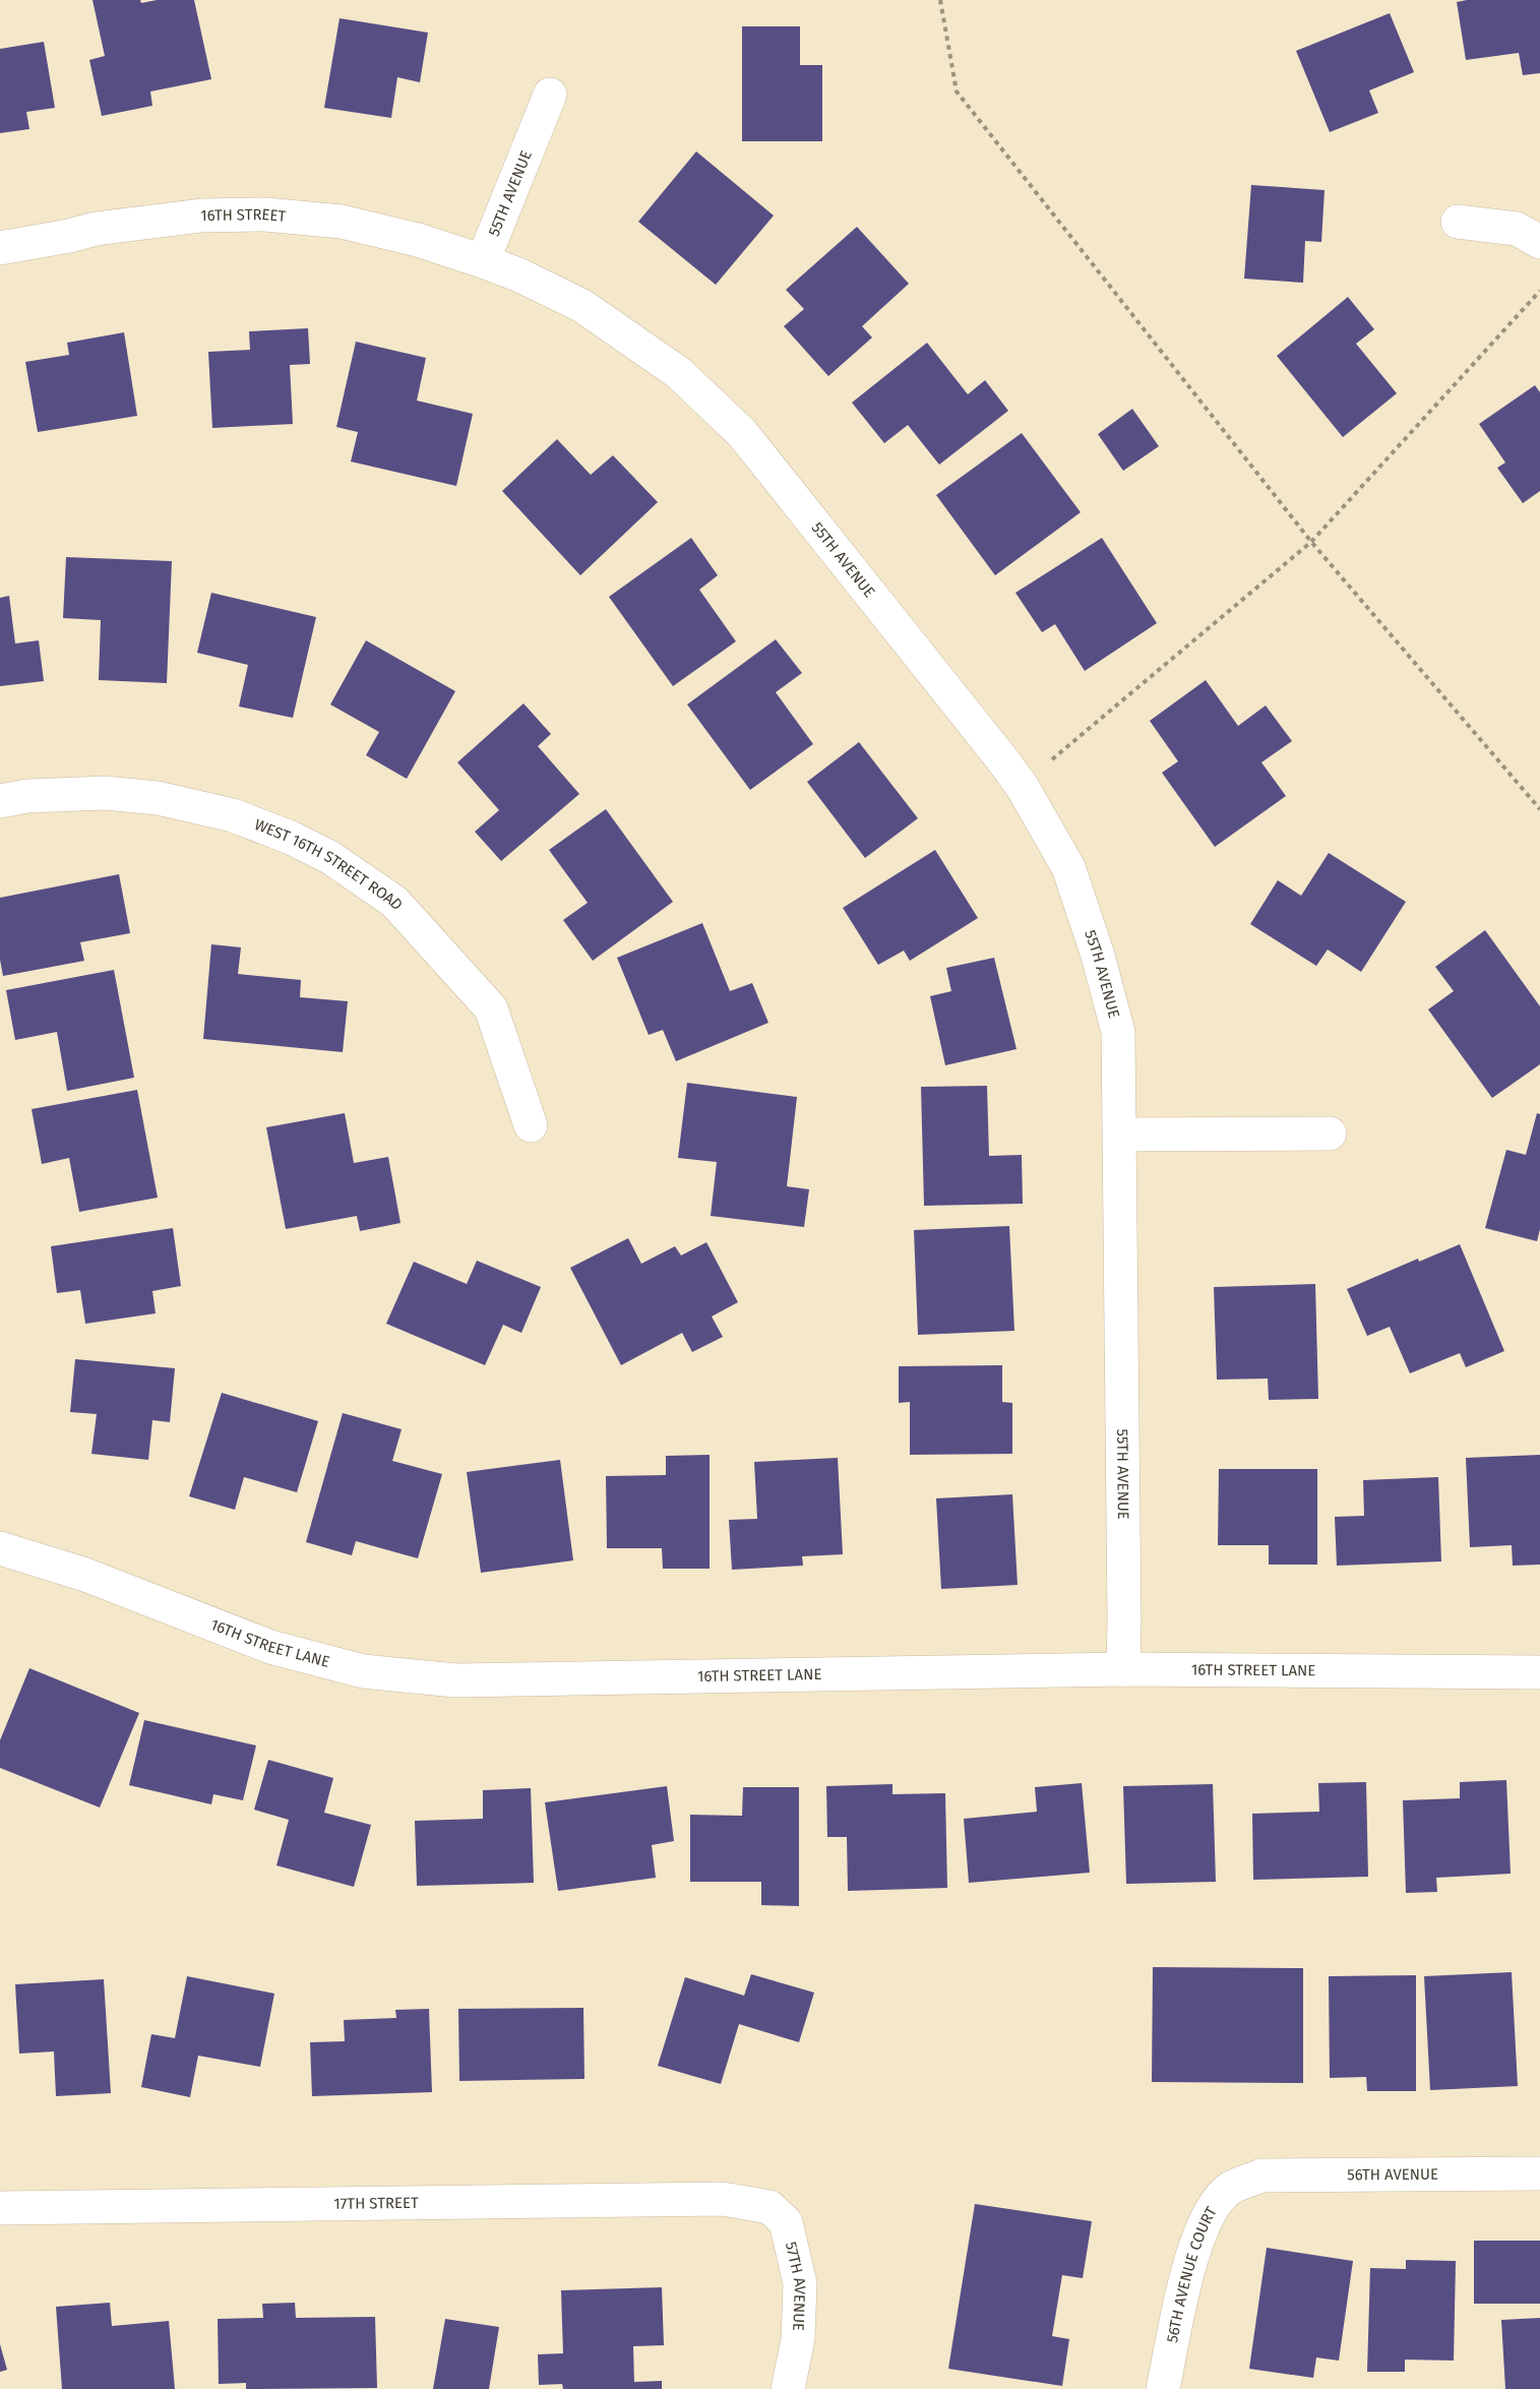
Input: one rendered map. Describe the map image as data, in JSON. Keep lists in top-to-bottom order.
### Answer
{
  "streets": {
    "street": [
      "55TH AVENUE",
      "16TH STREET",
      "WEST 16TH STREET ROAD",
      "16TH STREET LANE",
      "56TH AVENUE",
      "17TH STREET",
      "56TH AVENUE COURT",
      "57TH AVENUE"
    ]
  },
  "crossings": [
    ["55TH AVENUE", "16TH STREET"],
    ["55TH AVENUE", "16TH STREET LANE"],
    ["56TH AVENUE", "56TH AVENUE COURT"],
    ["17TH STREET", "57TH AVENUE"]
  ]
}
